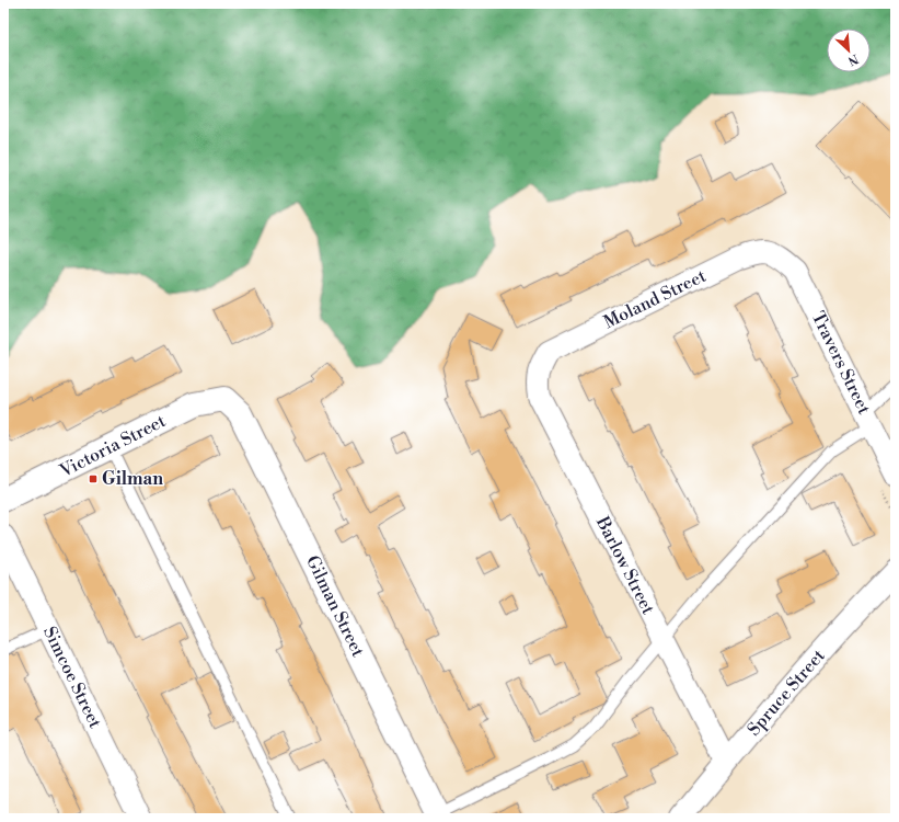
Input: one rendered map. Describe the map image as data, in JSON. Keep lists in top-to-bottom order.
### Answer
{
  "streets": {
    "street": [
      "Moland Street",
      "Travers Street",
      "Victoria Street",
      "Barlow Street",
      "Gilman Street",
      "Simcoe Street",
      "Spruce Street"
    ]
  },
  "crossings": [
    ["Moland Street", "Travers Street"],
    ["Moland Street", "Barlow Street"],
    ["Victoria Street", "Gilman Street"],
    ["Barlow Street", "Spruce Street"]
  ],
  "places": {
    "transit": ["Gilman"]
  },
  "north": "bottom right"
}
